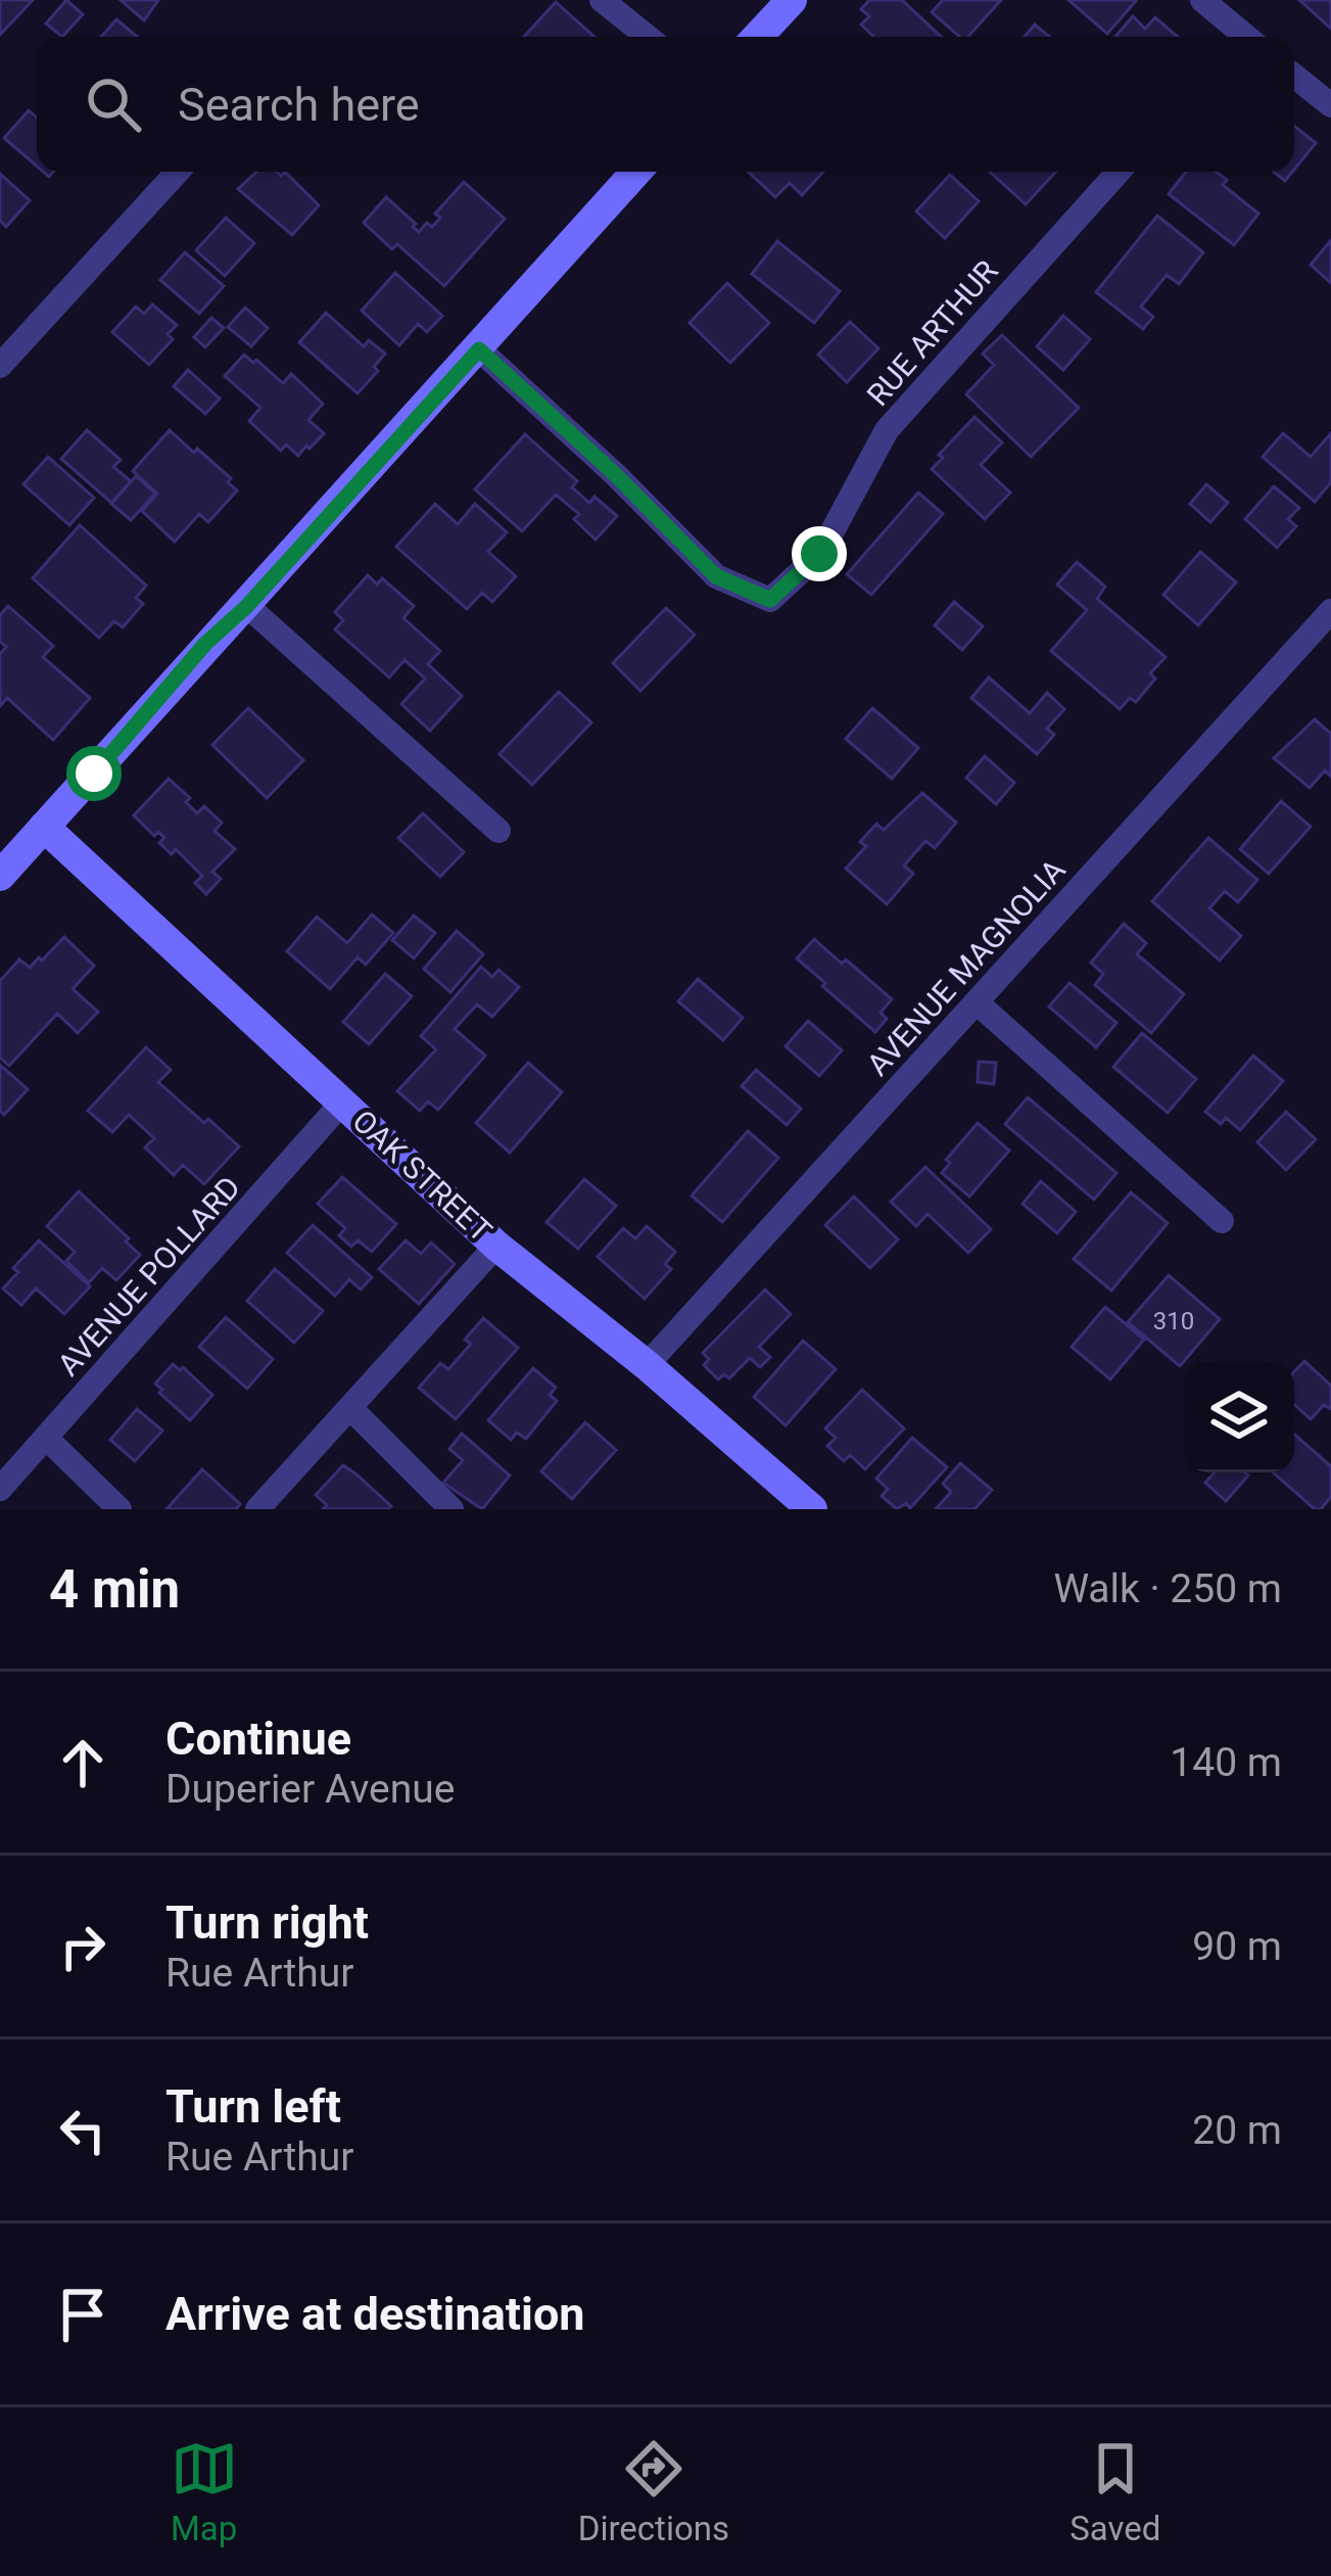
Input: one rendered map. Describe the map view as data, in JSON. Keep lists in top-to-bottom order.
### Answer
{
  "streets": {
    "main road": ["OAK STREET"],
    "street": ["RUE ARTHUR", "AVENUE MAGNOLIA", "AVENUE POLLARD"]
  },
  "crossings": [
    ["AVENUE MAGNOLIA", "OAK STREET"],
    ["OAK STREET", "AVENUE POLLARD"]
  ],
  "house_numbers": ["310"],
  "page": {
    "search": "Search here",
    "heading": ["4 min", "Walk · 250 m"],
    "list": [
      ["Continue", "Duperier Avenue", "140 m"],
      ["Turn right", "Rue Arthur", "90 m"],
      ["Turn left", "Rue Arthur", "20 m"],
      "Arrive at destination"
    ],
    "nav": ["Map", "Directions", "Saved"]
  }
}
